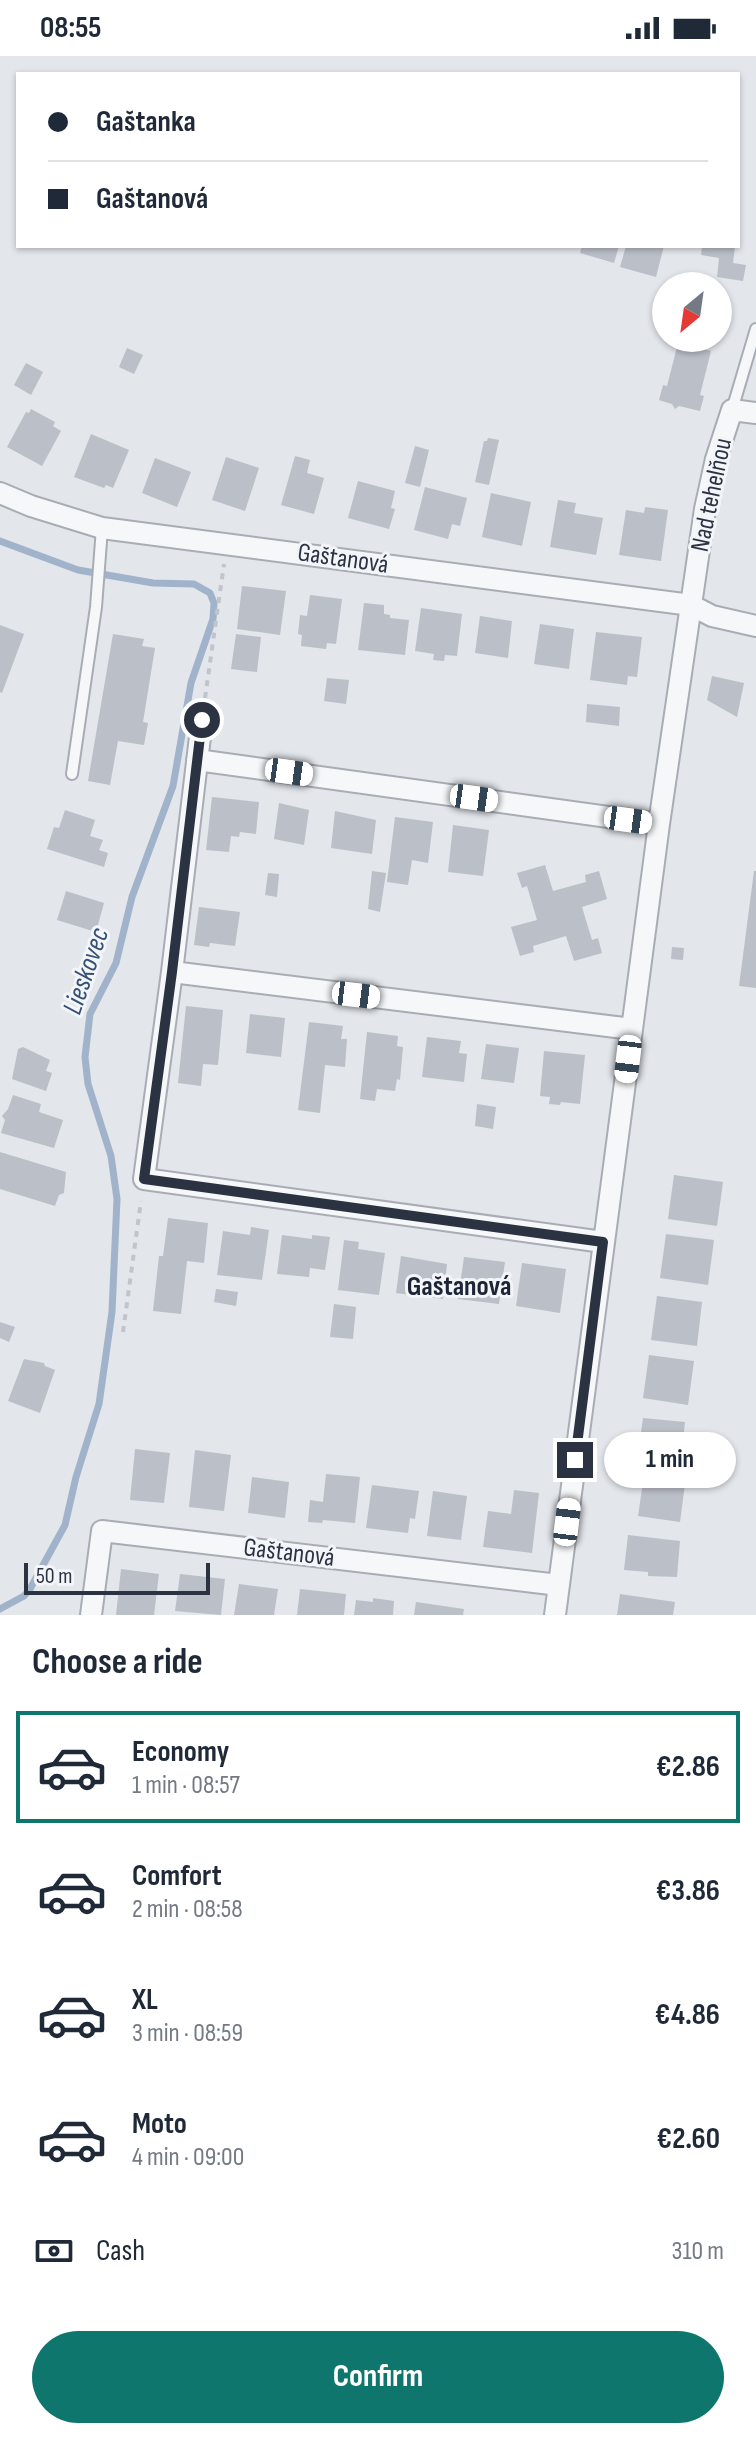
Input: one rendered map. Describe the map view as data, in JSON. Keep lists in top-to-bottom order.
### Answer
{
  "streets": {
    "street": ["Nad tehelňou", "Gaštanová"]
  },
  "crossings": [
    ["Nad tehelňou", "Gaštanová"]
  ],
  "districts": ["Gaštanová"],
  "water": ["Lieskovec"],
  "scale_bar": "50 m",
  "north": "bottom left",
  "page": {
    "status": "08:55",
    "banner": ["Gaštanka", "Gaštanová"],
    "bubble": "1 min",
    "scale": "50 m",
    "heading": "Choose a ride",
    "list": [
      {
        "name": "Economy",
        "note": "1 min · 08:57",
        "value": "€2.86"
      },
      {
        "name": "Comfort",
        "note": "2 min · 08:58",
        "value": "€3.86"
      },
      {
        "name": "XL",
        "note": "3 min · 08:59",
        "value": "€4.86"
      },
      {
        "name": "Moto",
        "note": "4 min · 09:00",
        "value": "€2.60"
      }
    ],
    "pay": ["Cash", "310 m"],
    "buttons": "Confirm"
  }
}
